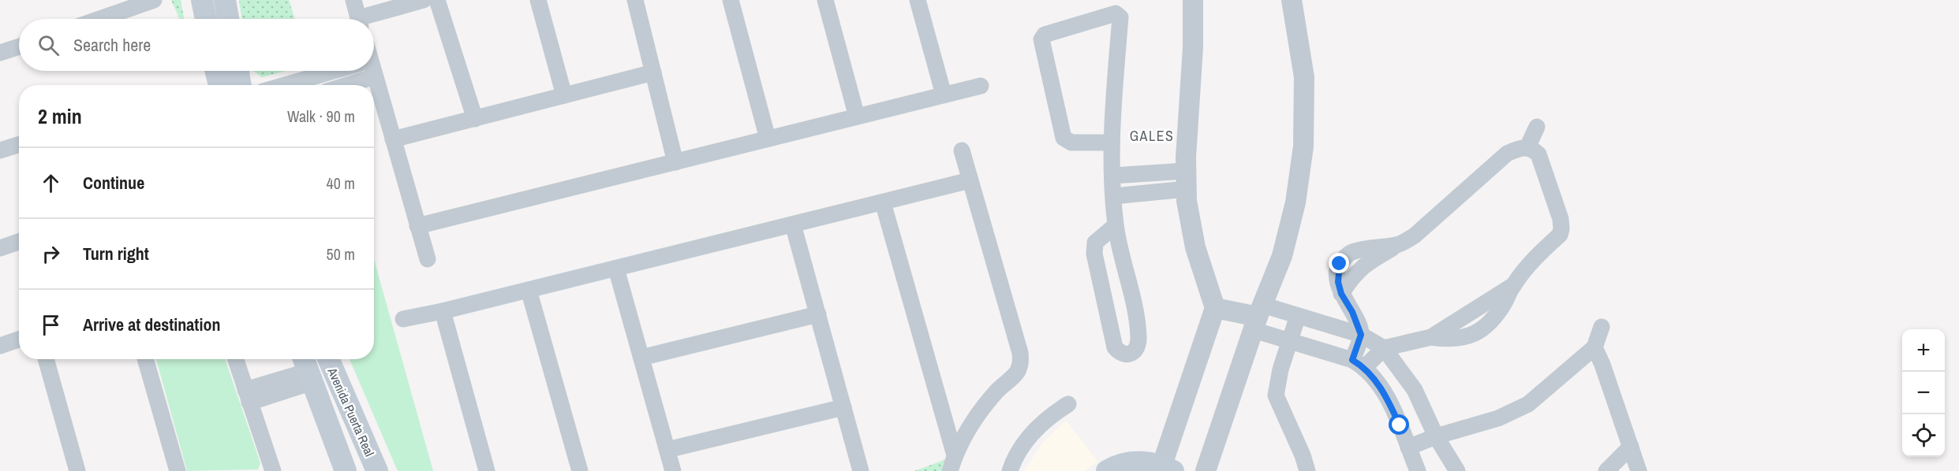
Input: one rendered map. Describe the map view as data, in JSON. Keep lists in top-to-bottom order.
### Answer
{
  "streets": {
    "main road": ["Avenida Puerta Real"]
  },
  "districts": ["GALES"],
  "page": {
    "search": "Search here",
    "heading": ["2 min", "Walk · 90 m"],
    "list": [
      ["Continue", "40 m"],
      ["Turn right", "50 m"],
      "Arrive at destination"
    ],
    "map_buttons": ["+", "−"]
  }
}
